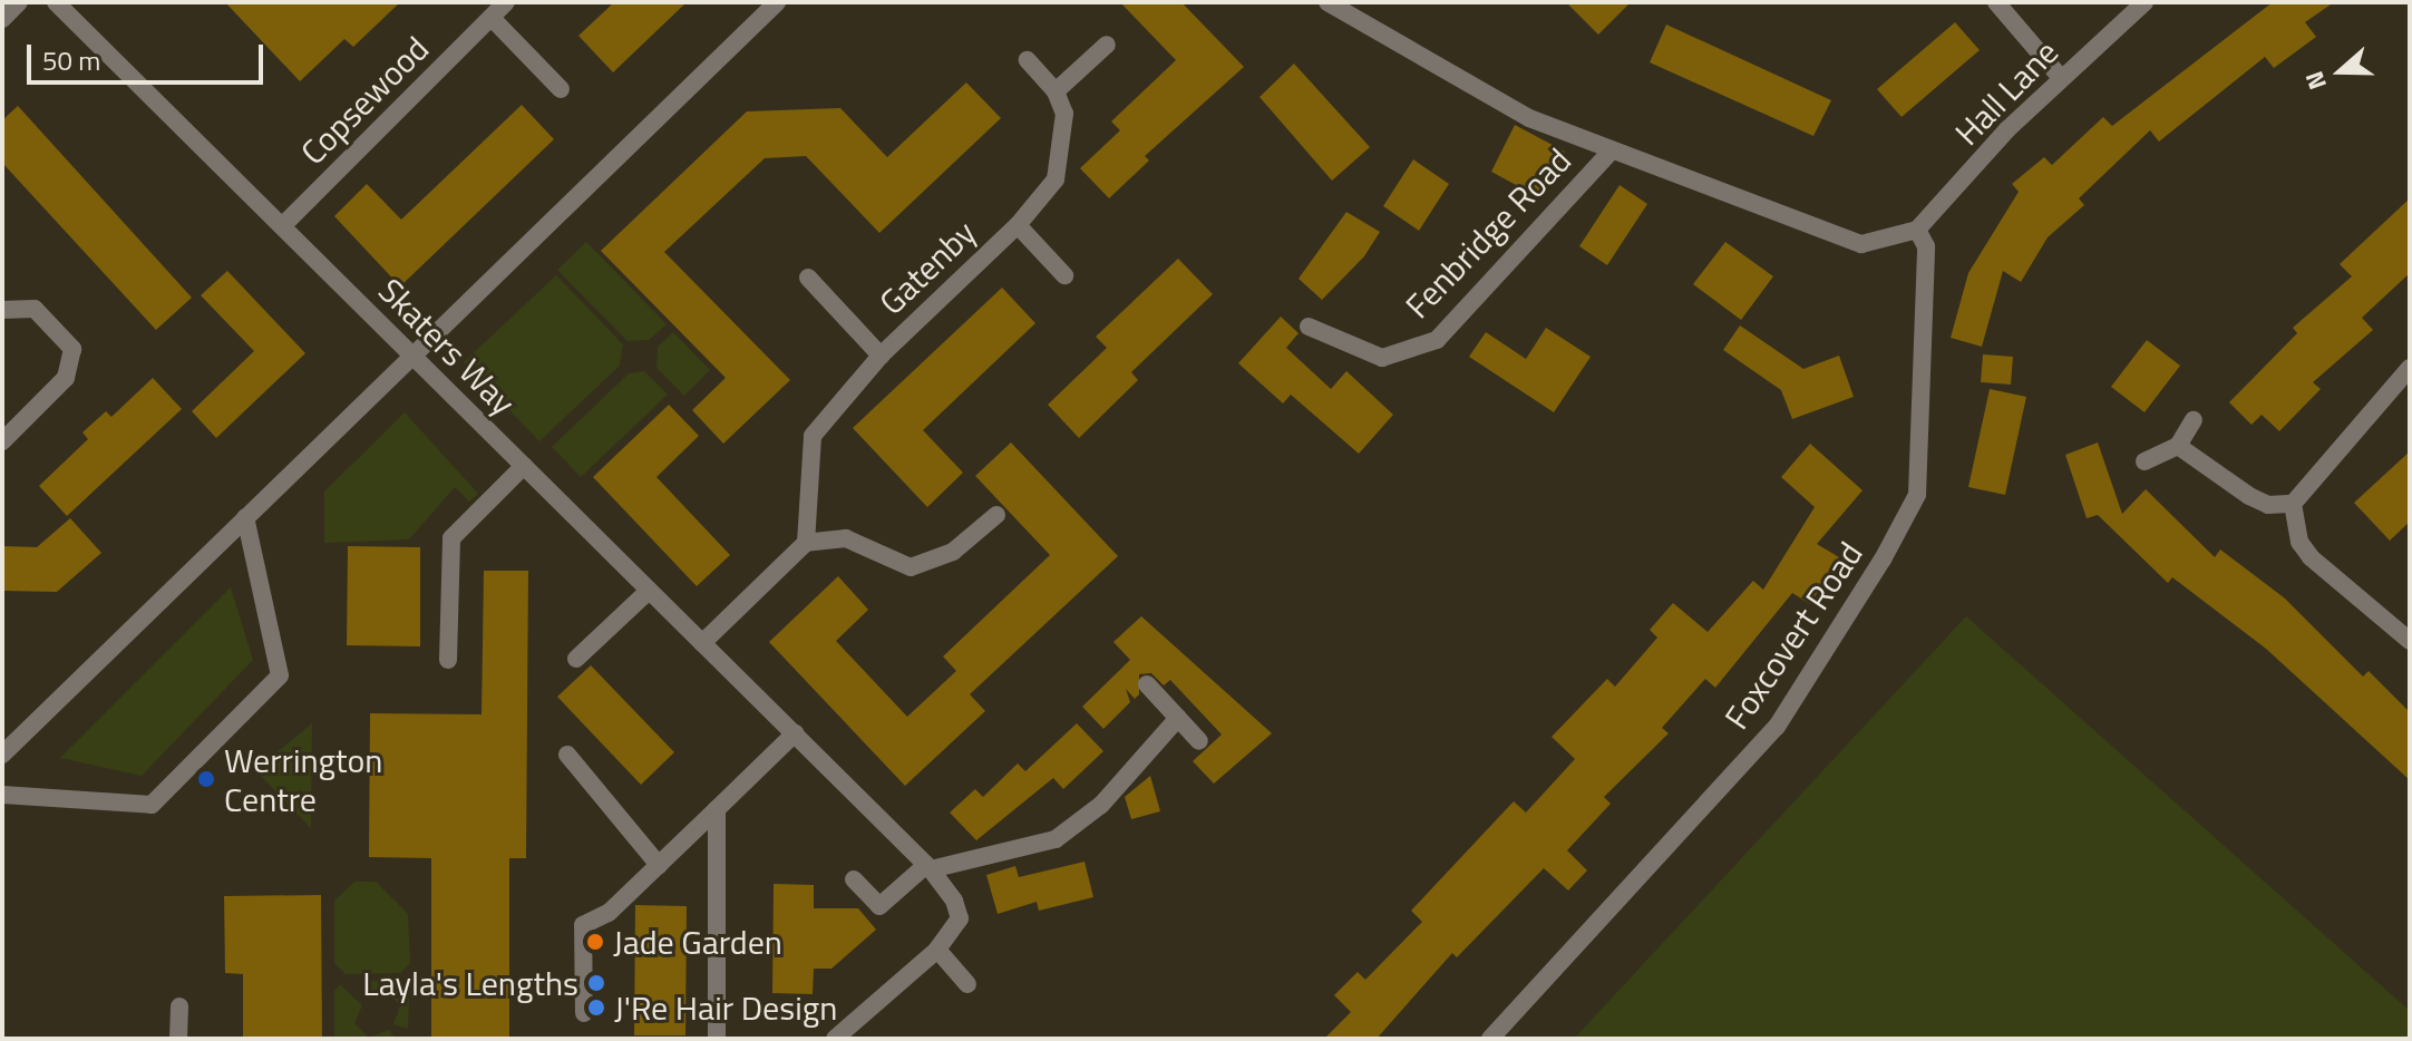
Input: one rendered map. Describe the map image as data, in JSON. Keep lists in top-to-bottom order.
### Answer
{
  "streets": {
    "street": [
      "Hall Lane",
      "Copsewood",
      "Fenbridge Road",
      "Gatenby",
      "Skaters Way",
      "Foxcovert Road"
    ]
  },
  "crossings": [
    ["Hall Lane", "Fenbridge Road"],
    ["Hall Lane", "Foxcovert Road"],
    ["Copsewood", "Skaters Way"],
    ["Fenbridge Road", "Foxcovert Road"]
  ],
  "places": [
    "Werrington Centre",
    "Jade Garden",
    "Layla's Lengths",
    "J'Re Hair Design"
  ],
  "scale_bar": "50 m",
  "north": "left"
}
